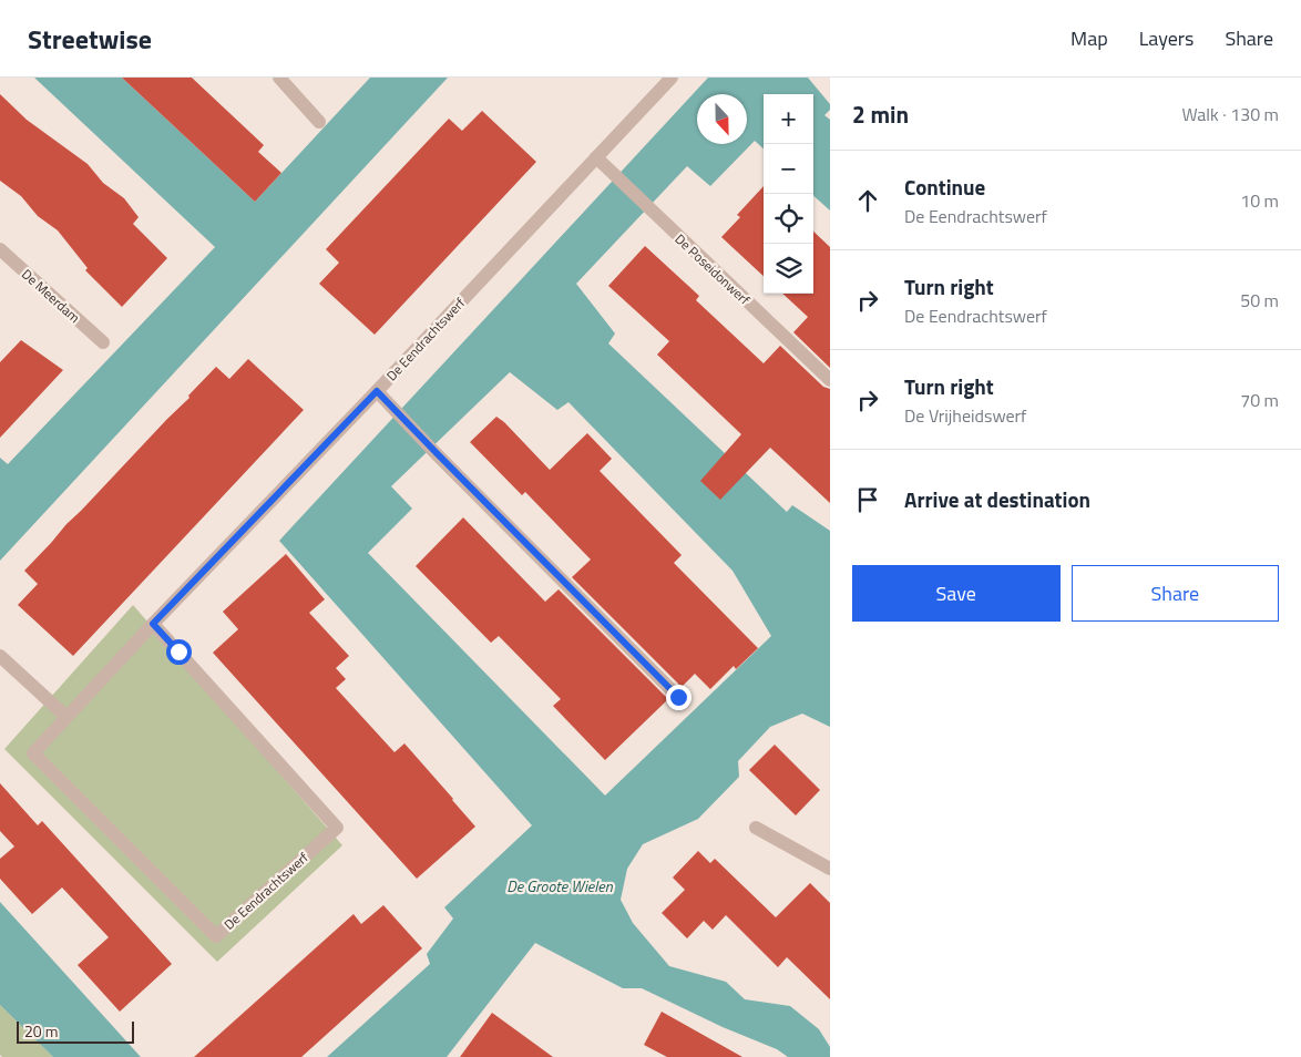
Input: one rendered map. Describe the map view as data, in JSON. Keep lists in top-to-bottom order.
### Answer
{
  "streets": {
    "street": ["De Poseidonwerf", "De Meerdam", "De Eendrachtswerf"]
  },
  "crossings": [
    ["De Poseidonwerf", "De Eendrachtswerf"]
  ],
  "water": ["De Groote Wielen"],
  "scale_bar": "20 m",
  "north": "bottom",
  "page": {
    "header": "Streetwise",
    "nav": ["Map", "Layers", "Share"],
    "heading": ["2 min", "Walk · 130 m"],
    "map_buttons": ["+", "−"],
    "list": [
      ["Continue", "De Eendrachtswerf", "10 m"],
      ["Turn right", "De Eendrachtswerf", "50 m"],
      ["Turn right", "De Vrijheidswerf", "70 m"],
      "Arrive at destination"
    ],
    "buttons": ["Save", "Share"],
    "scale": "20 m"
  }
}
